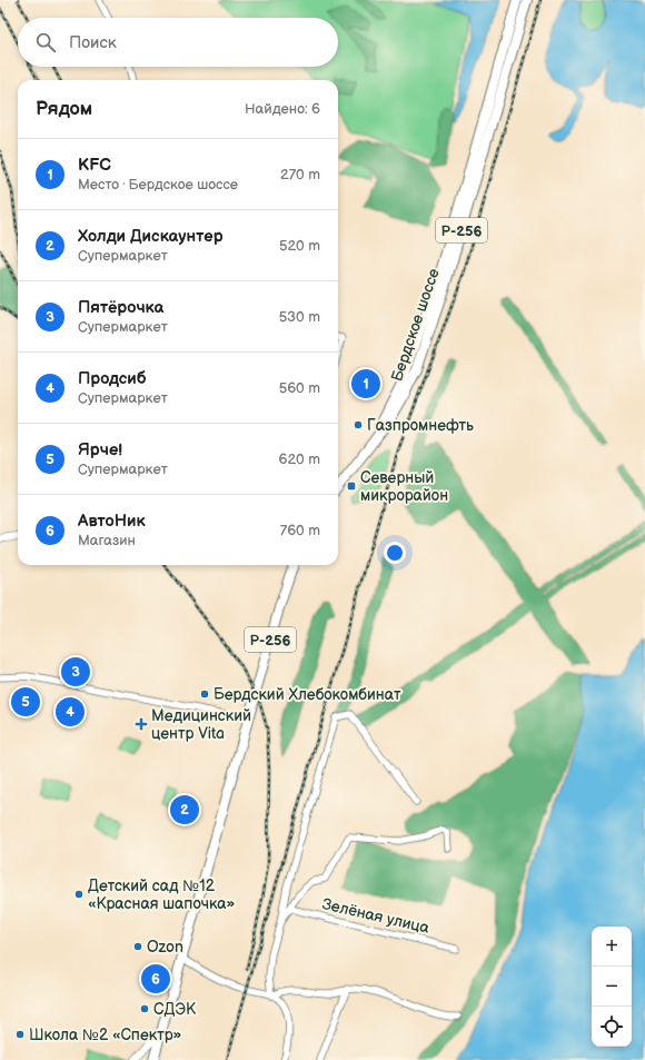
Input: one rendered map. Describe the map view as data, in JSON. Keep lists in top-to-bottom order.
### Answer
{
  "streets": {
    "highway": ["Р-256", "Бердское шоссе"],
    "street": ["Зелёная улица"]
  },
  "crossings": [
    ["Р-256", "Бердское шоссе"]
  ],
  "places": {
    "other": [
      "Газпромнефть",
      "Бердский Хлебокомбинат",
      "Детский сад №12 «Красная шапочка»",
      "Ozon",
      "СДЭК",
      "Школа №2 «Спектр»"
    ],
    "transit": ["Северный микрорайон"],
    "health": ["Медицинский центр Vita"]
  },
  "page": {
    "search": "Поиск",
    "heading": ["Рядом", "Найдено: 6"],
    "list": [
      {
        "mark": "1",
        "name": "KFC",
        "note": "Место · Бердское шоссе",
        "value": "270 m"
      },
      {
        "mark": "2",
        "name": "Холди Дискаунтер",
        "note": "Супермаркет",
        "value": "520 m"
      },
      {
        "mark": "3",
        "name": "Пятёрочка",
        "note": "Супермаркет",
        "value": "530 m"
      },
      {
        "mark": "4",
        "name": "Продсиб",
        "note": "Супермаркет",
        "value": "560 m"
      },
      {
        "mark": "5",
        "name": "Ярче!",
        "note": "Супермаркет",
        "value": "620 m"
      },
      {
        "mark": "6",
        "name": "АвтоНик",
        "note": "Магазин",
        "value": "760 m"
      }
    ],
    "pins": [
      "1",
      "3",
      "5",
      "4",
      "2",
      "6"
    ],
    "map_buttons": ["+", "−"]
  }
}
